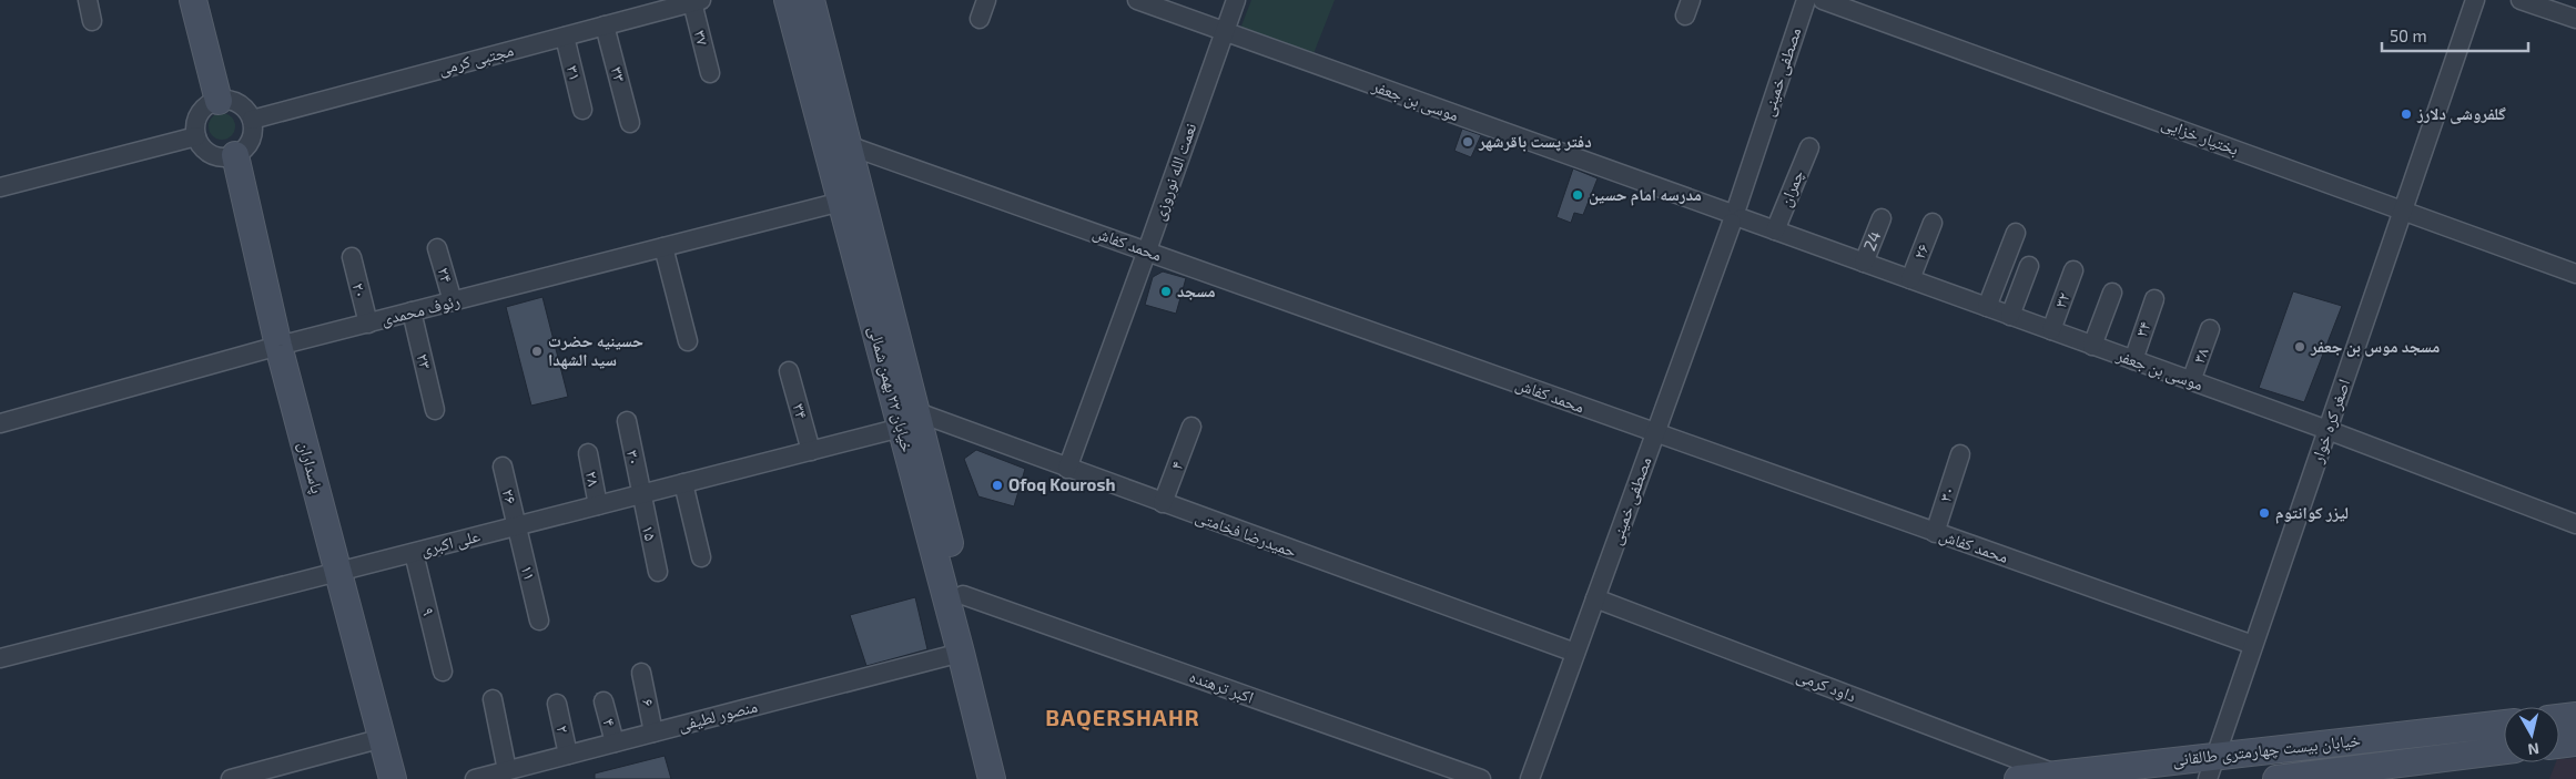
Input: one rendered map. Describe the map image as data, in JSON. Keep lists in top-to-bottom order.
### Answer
{
  "streets": {
    "street": [
      "۳۷",
      "مجتبی کرمی",
      "مصطفی خمینی",
      "۳۱",
      "۳۳",
      "موسی بن جعفر",
      "بختیار خزایی",
      "نعمت الله نوروزی",
      "چمران",
      "24",
      "محمد کفاش",
      "۲۶",
      "۲۴",
      "۲۰",
      "۳۲",
      "رئوف محمدی",
      "۳۴",
      "۳۸",
      "۲۳",
      "خیابان ۲۲ بهمن شمالی",
      "اصغر کره خوار",
      "۳۰",
      "۴",
      "پاسداران",
      "۲۸",
      "۱۵",
      "حمیدرضا فخامتی",
      "علی اکبری",
      "۱۱",
      "۹",
      "داود کرمی",
      "اکبر ترهنده",
      "۶",
      "منصور لطیفی",
      "۲",
      "خیابان بیست چهارمتری طالقانی"
    ]
  },
  "crossings": [
    ["۳۷", "مجتبی کرمی"],
    ["مجتبی کرمی", "۳۱"],
    ["مجتبی کرمی", "۳۳"],
    ["مجتبی کرمی", "پاسداران"],
    ["مصطفی خمینی", "موسی بن جعفر"],
    ["مصطفی خمینی", "محمد کفاش"],
    ["مصطفی خمینی", "حمیدرضا فخامتی"],
    ["مصطفی خمینی", "داود کرمی"],
    ["موسی بن جعفر", "نعمت الله نوروزی"],
    ["موسی بن جعفر", "چمران"],
    ["موسی بن جعفر", "24"],
    ["موسی بن جعفر", "۲۶"],
    ["موسی بن جعفر", "۳۲"],
    ["موسی بن جعفر", "۳۴"],
    ["موسی بن جعفر", "۳۸"],
    ["موسی بن جعفر", "اصغر کره خوار"],
    ["بختیار خزایی", "اصغر کره خوار"],
    ["نعمت الله نوروزی", "محمد کفاش"],
    ["نعمت الله نوروزی", "حمیدرضا فخامتی"],
    ["محمد کفاش", "خیابان ۲۲ بهمن شمالی"],
    ["محمد کفاش", "اصغر کره خوار"],
    ["محمد کفاش", "۳۰"],
    ["۲۶", "علی اکبری"],
    ["۲۶", "۱۱"],
    ["۲۴", "رئوف محمدی"],
    ["۲۰", "رئوف محمدی"],
    ["رئوف محمدی", "۲۳"],
    ["رئوف محمدی", "خیابان ۲۲ بهمن شمالی"],
    ["رئوف محمدی", "پاسداران"],
    ["۳۴", "علی اکبری"],
    ["خیابان ۲۲ بهمن شمالی", "حمیدرضا فخامتی"],
    ["خیابان ۲۲ بهمن شمالی", "علی اکبری"],
    ["خیابان ۲۲ بهمن شمالی", "اکبر ترهنده"],
    ["خیابان ۲۲ بهمن شمالی", "منصور لطیفی"],
    ["اصغر کره خوار", "خیابان بیست چهارمتری طالقانی"],
    ["۳۰", "۱۵"],
    ["۳۰", "علی اکبری"],
    ["۴", "حمیدرضا فخامتی"],
    ["۴", "منصور لطیفی"],
    ["پاسداران", "علی اکبری"],
    ["۲۸", "علی اکبری"],
    ["۱۵", "علی اکبری"],
    ["حمیدرضا فخامتی", "علی اکبری"],
    ["علی اکبری", "۱۱"],
    ["علی اکبری", "۹"],
    ["داود کرمی", "خیابان بیست چهارمتری طالقانی"],
    ["۶", "منصور لطیفی"],
    ["منصور لطیفی", "۲"]
  ],
  "districts": ["BAQERSHAHR"],
  "places": [
    "گلفروشی دلارز",
    "دفتر پست باقرشهر",
    "مدرسه امام حسین",
    "مسجد",
    "مسجد موس بن جعفر",
    "حسینیه حضرت سید الشهدا",
    "Ofoq Kourosh",
    "لیزر کوانتوم"
  ],
  "scale_bar": "50 m",
  "north": "bottom"
}
